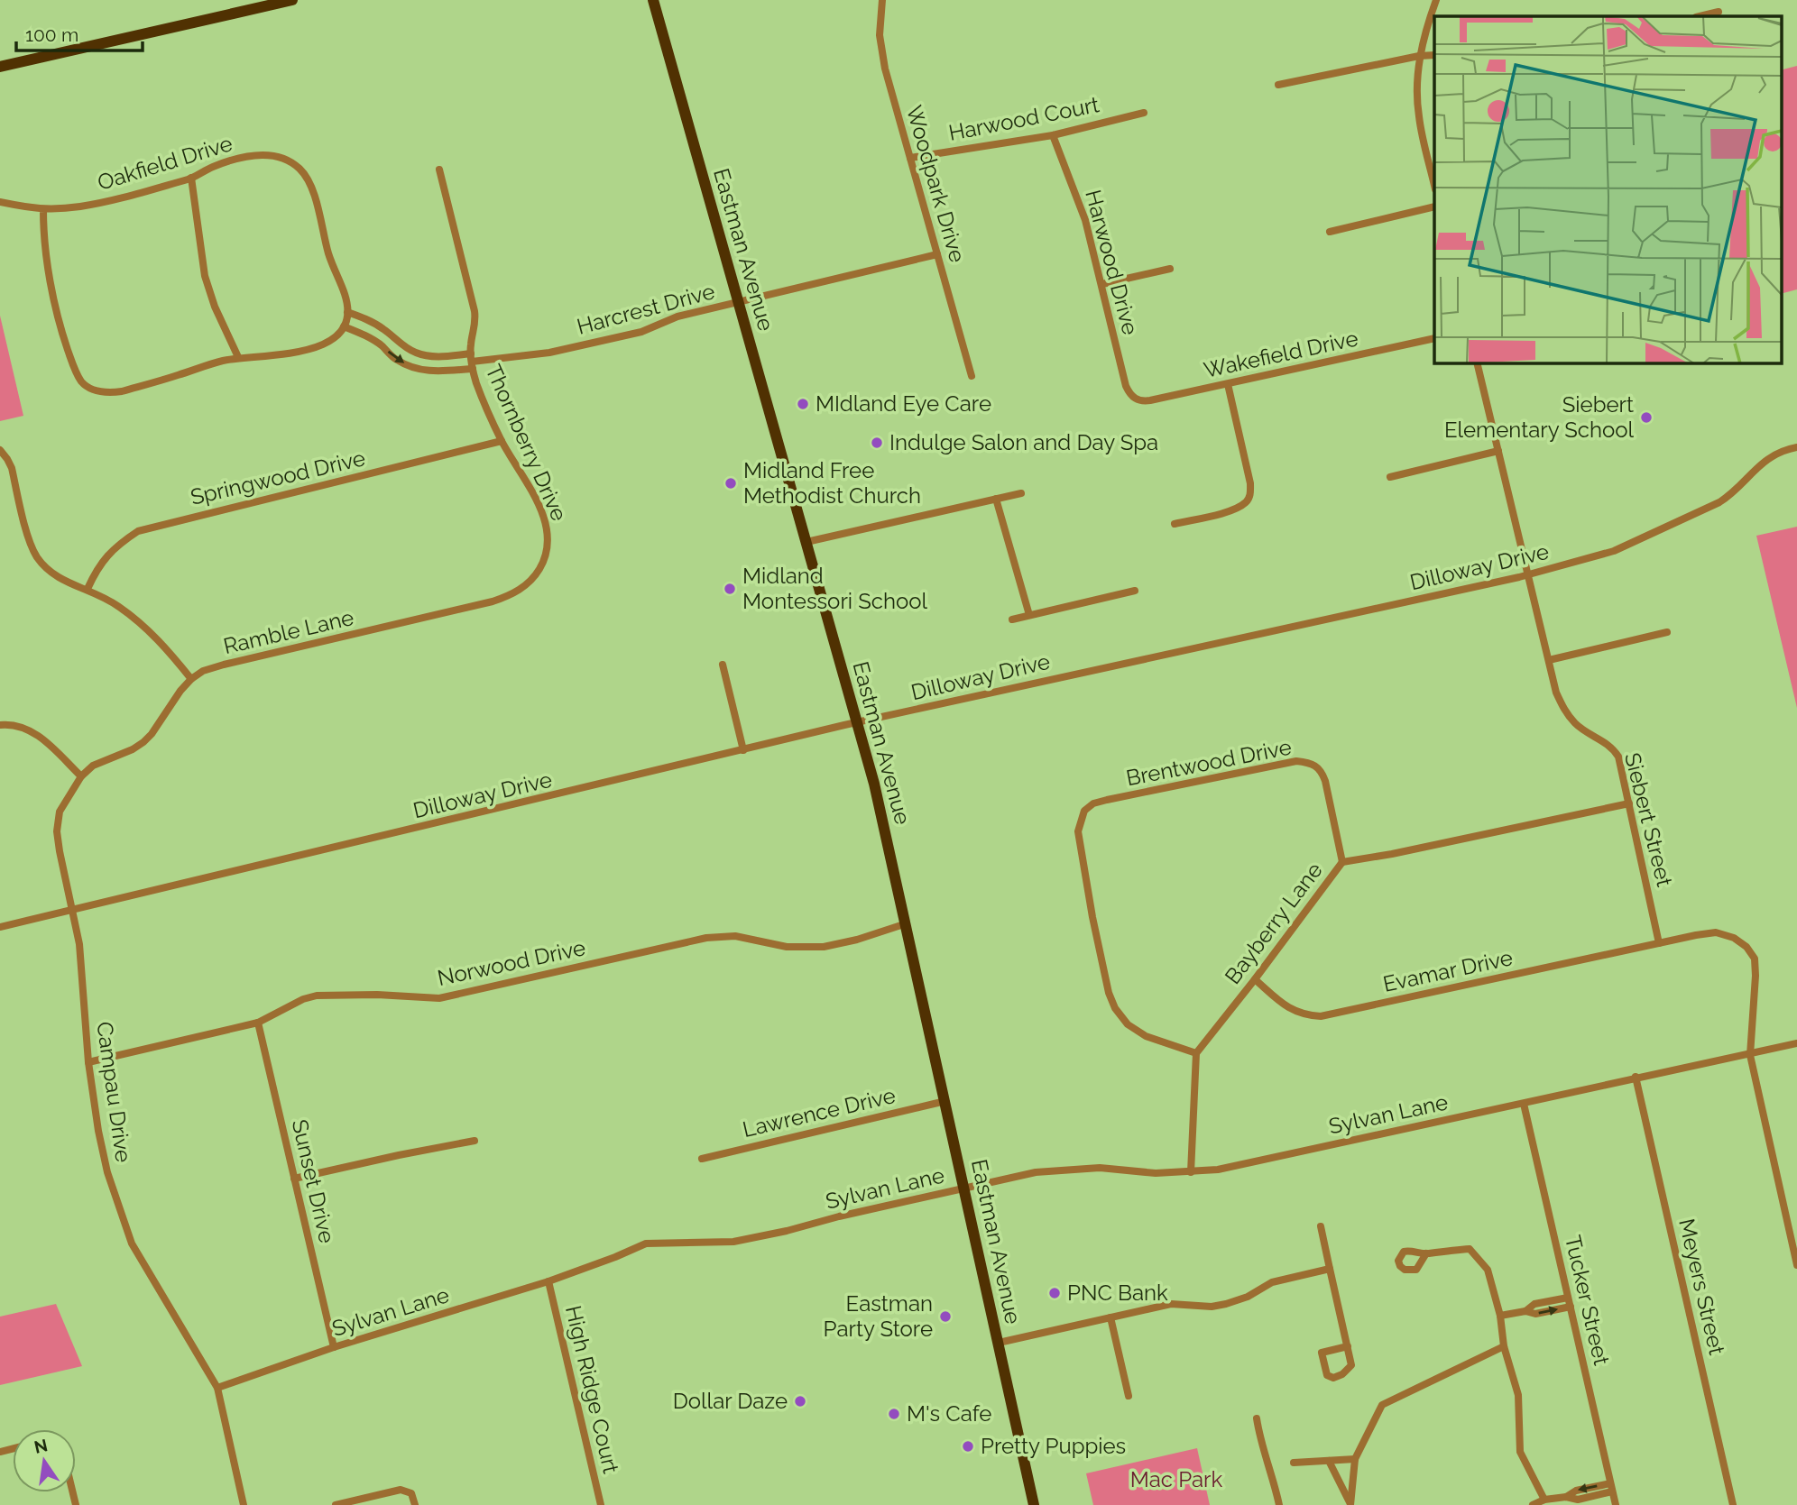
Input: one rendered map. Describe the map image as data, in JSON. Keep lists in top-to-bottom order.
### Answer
{
  "streets": {
    "main road": ["Eastman Avenue"],
    "street": [
      "Harwood Court",
      "Oakfield Drive",
      "Woodpark Drive",
      "Harwood Drive",
      "Harcrest Drive",
      "Wakefield Drive",
      "Thornberry Drive",
      "Springwood Drive",
      "Dilloway Drive",
      "Ramble Lane",
      "Brentwood Drive",
      "Siebert Street",
      "Bayberry Lane",
      "Norwood Drive",
      "Evamar Drive",
      "Campau Drive",
      "Lawrence Drive",
      "Sylvan Lane",
      "Sunset Drive",
      "Meyers Street",
      "Tucker Street",
      "High Ridge Court"
    ]
  },
  "crossings": [
    ["Harwood Court", "Woodpark Drive"],
    ["Harwood Court", "Harwood Drive"],
    ["Woodpark Drive", "Harcrest Drive"],
    ["Eastman Avenue", "Harcrest Drive"],
    ["Eastman Avenue", "Dilloway Drive"],
    ["Eastman Avenue", "Norwood Drive"],
    ["Eastman Avenue", "Lawrence Drive"],
    ["Eastman Avenue", "Sylvan Lane"],
    ["Harwood Drive", "Wakefield Drive"],
    ["Harcrest Drive", "Thornberry Drive"],
    ["Thornberry Drive", "Springwood Drive"],
    ["Thornberry Drive", "Ramble Lane"],
    ["Dilloway Drive", "Siebert Street"],
    ["Dilloway Drive", "Campau Drive"],
    ["Ramble Lane", "Campau Drive"],
    ["Brentwood Drive", "Bayberry Lane"],
    ["Siebert Street", "Bayberry Lane"],
    ["Siebert Street", "Evamar Drive"],
    ["Bayberry Lane", "Evamar Drive"],
    ["Norwood Drive", "Campau Drive"],
    ["Norwood Drive", "Sunset Drive"],
    ["Evamar Drive", "Sylvan Lane"],
    ["Campau Drive", "Sylvan Lane"],
    ["Sylvan Lane", "Sunset Drive"],
    ["Sylvan Lane", "Meyers Street"],
    ["Sylvan Lane", "Tucker Street"],
    ["Sylvan Lane", "High Ridge Court"]
  ],
  "parks": ["Mac Park"],
  "places": [
    "MIdland Eye Care",
    "Siebert Elementary School",
    "Indulge Salon and Day Spa",
    "Midland Free Methodist Church",
    "Midland Montessori School",
    "PNC Bank",
    "Eastman Party Store",
    "Dollar Daze",
    "M's Cafe",
    "Pretty Puppies"
  ],
  "scale_bar": "100 m",
  "north": "top"
}
